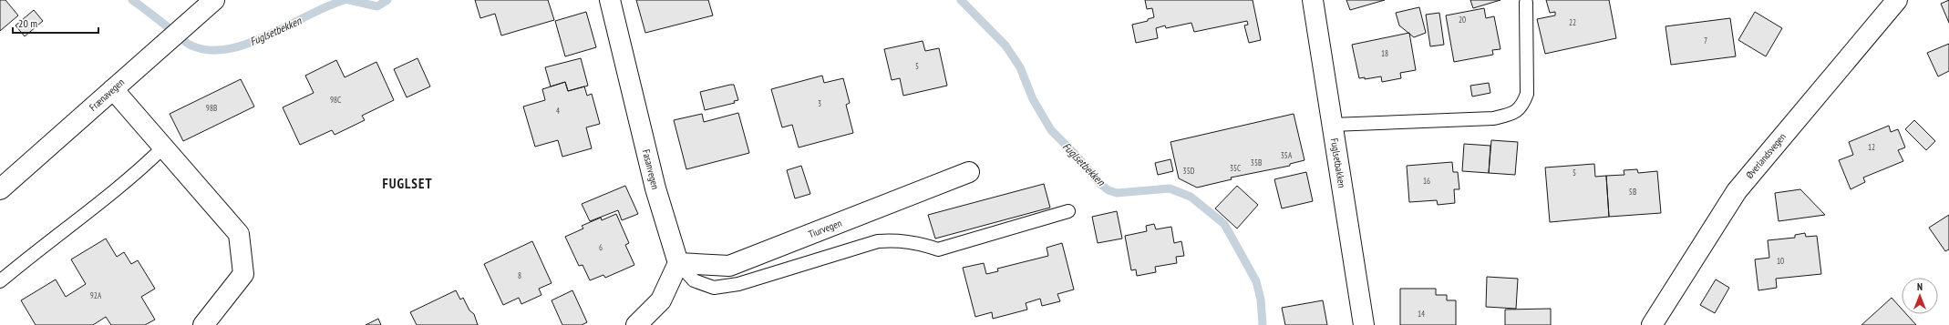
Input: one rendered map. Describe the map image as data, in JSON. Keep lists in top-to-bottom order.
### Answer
{
  "streets": {
    "street": [
      "Frænavegen",
      "Øverlandsvegen",
      "Fuglsetbakken",
      "Fasanvegen",
      "Tiurvegen"
    ]
  },
  "crossings": [
    ["Fasanvegen", "Tiurvegen"]
  ],
  "districts": ["FUGLSET"],
  "water": ["Fuglsetbekken"],
  "house_numbers": [
    "20",
    "22",
    "7",
    "18",
    "5",
    "98C",
    "3",
    "98B",
    "4",
    "12",
    "35A",
    "35B",
    "35C",
    "35D",
    "5",
    "16",
    "5B",
    "6",
    "10",
    "8",
    "92A",
    "14"
  ],
  "scale_bar": "20 m",
  "north": "top"
}
